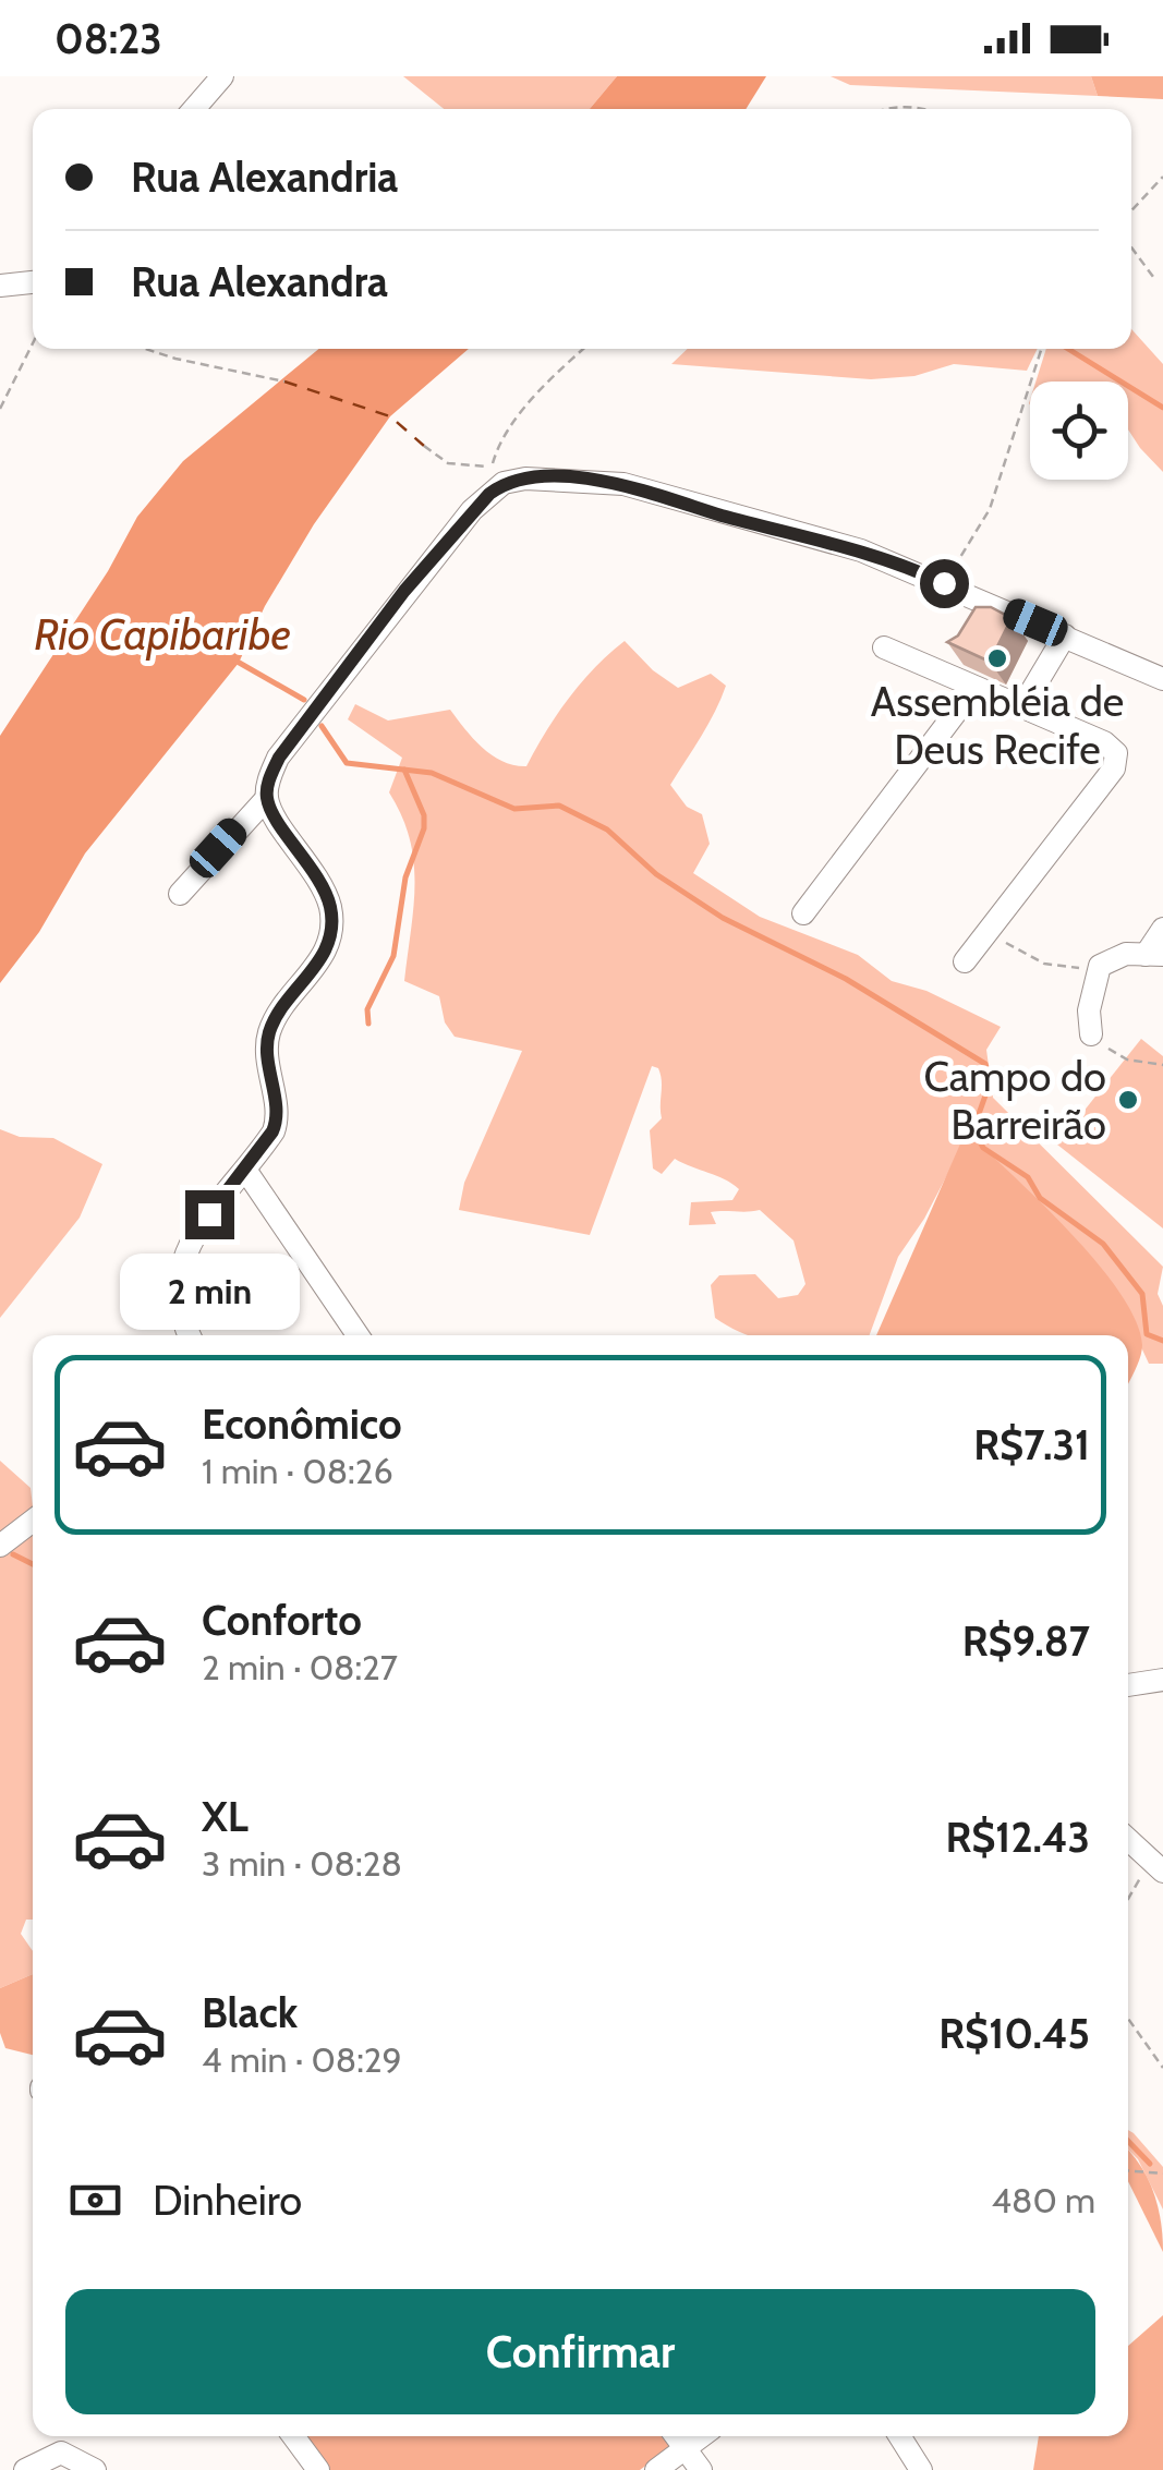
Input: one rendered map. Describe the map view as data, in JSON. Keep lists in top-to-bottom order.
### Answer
{
  "water": ["Rio Capibaribe"],
  "places": ["Assembléia de Deus Recife", "Campo do Barreirão"],
  "page": {
    "status": "08:23",
    "banner": ["Rua Alexandria", "Rua Alexandra"],
    "bubble": "2 min",
    "list": [
      {
        "name": "Econômico",
        "note": "1 min · 08:26",
        "value": "R$7.31"
      },
      {
        "name": "Conforto",
        "note": "2 min · 08:27",
        "value": "R$9.87"
      },
      {
        "name": "XL",
        "note": "3 min · 08:28",
        "value": "R$12.43"
      },
      {
        "name": "Black",
        "note": "4 min · 08:29",
        "value": "R$10.45"
      }
    ],
    "pay": ["Dinheiro", "480 m"],
    "buttons": "Confirmar"
  }
}
